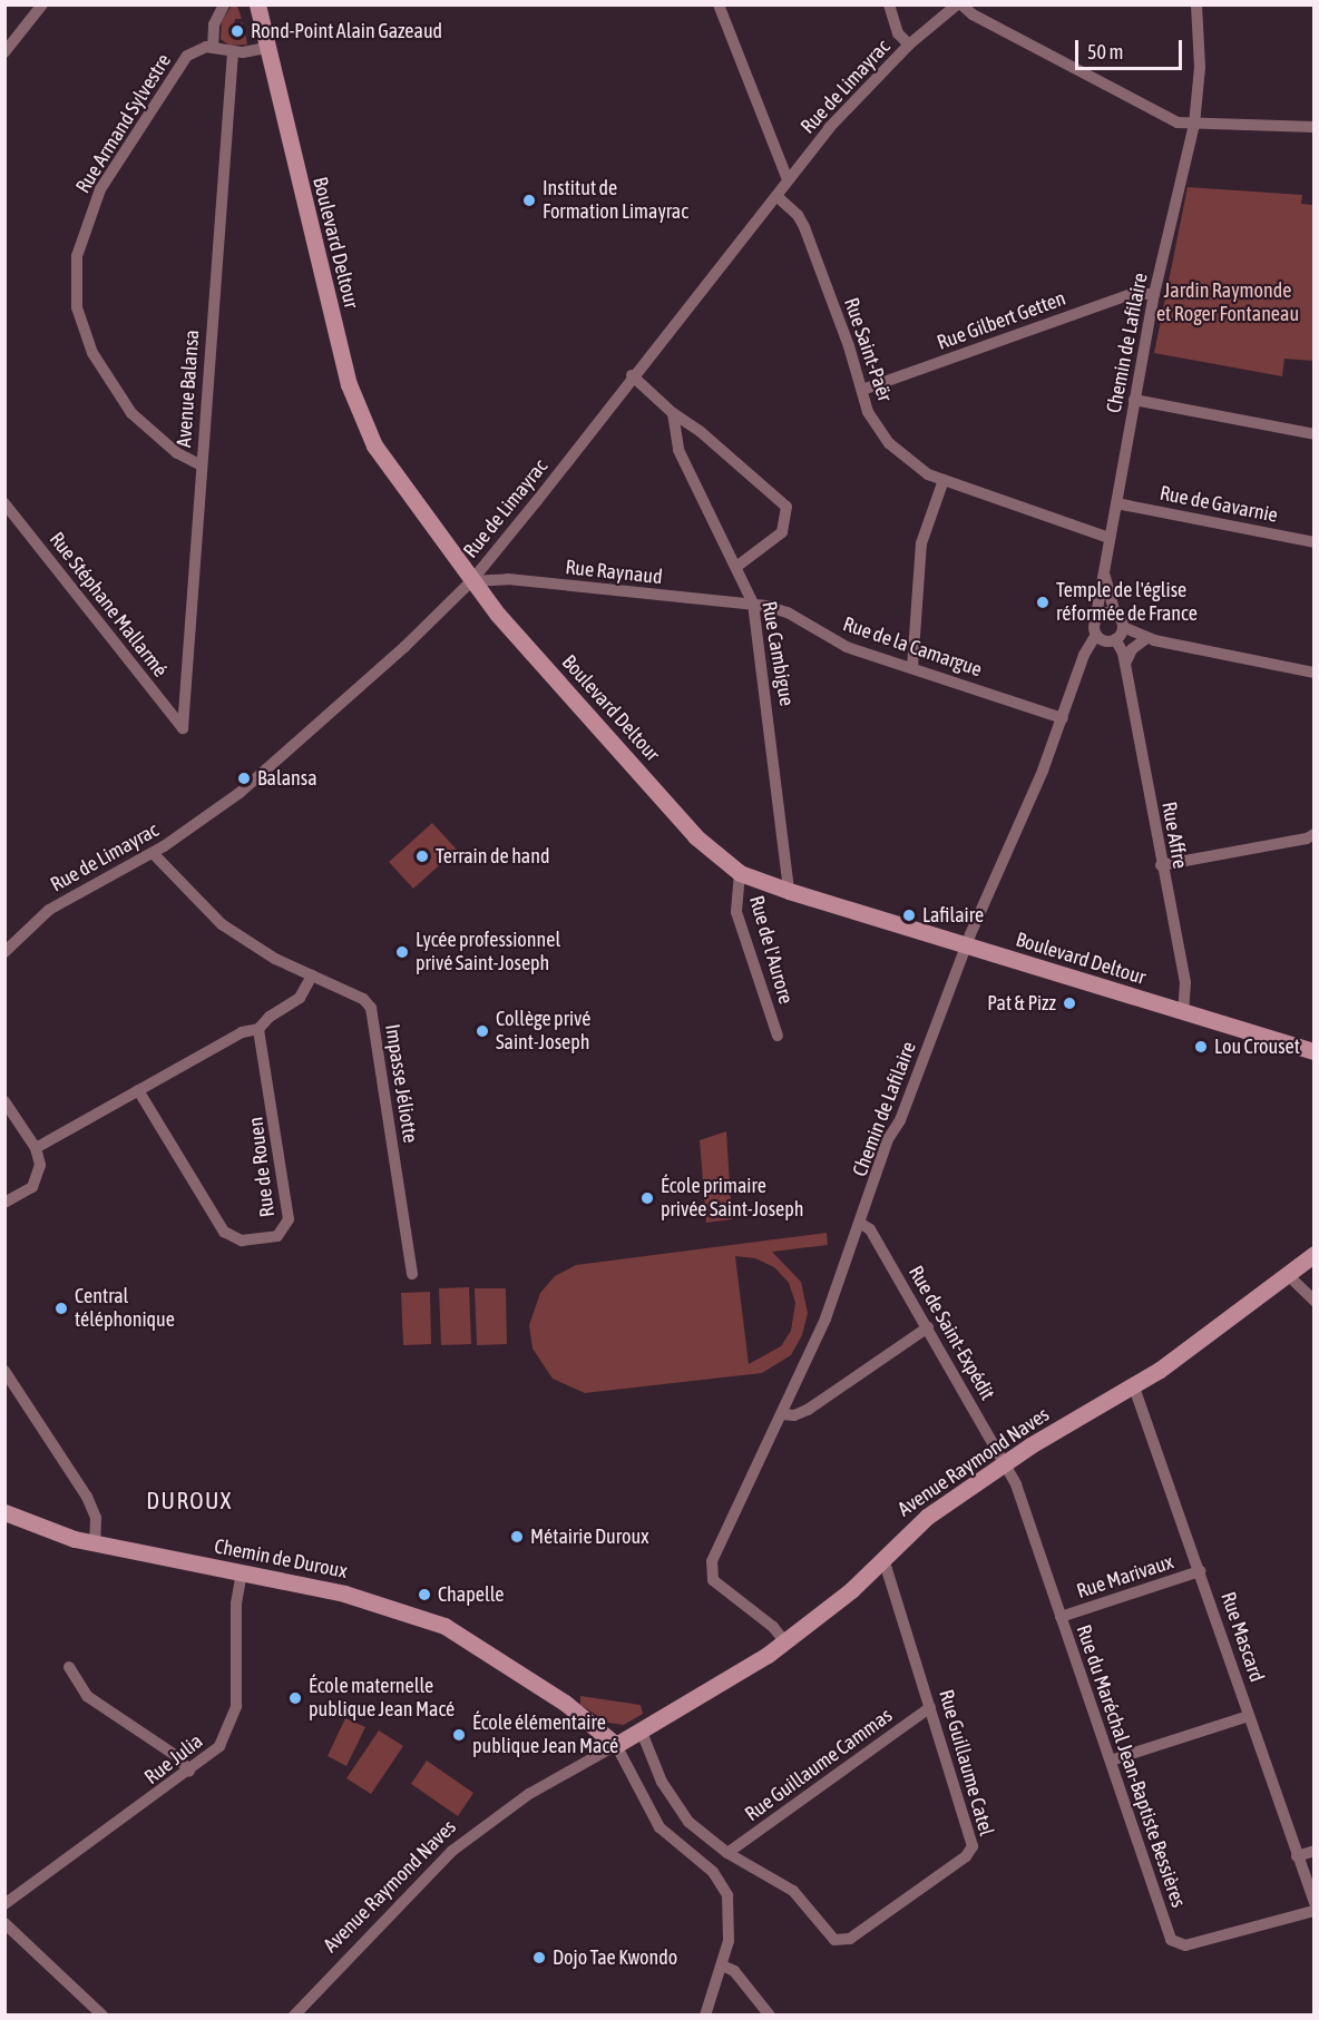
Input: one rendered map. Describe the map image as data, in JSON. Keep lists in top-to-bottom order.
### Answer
{
  "streets": {
    "street": [
      "Rue de Limayrac",
      "Rue Armand Sylvestre",
      "Boulevard Deltour",
      "Rue Gilbert Getten",
      "Chemin de Lafilaire",
      "Rue Saint-Paër",
      "Avenue Balansa",
      "Rue de Gavarnie",
      "Rue Raynaud",
      "Rue Stéphane Mallarmé",
      "Rue de la Camargue",
      "Rue Cambigue",
      "Rue Affre",
      "Rue de l'Aurore",
      "Impasse Jéliotte",
      "Rue de Rouen",
      "Rue de Saint-Expédit",
      "Avenue Raymond Naves",
      "Chemin de Duroux",
      "Rue Marivaux",
      "Rue Mascard",
      "Rue Julia",
      "Rue Guillaume Catel",
      "Rue Guillaume Cammas",
      "Rue du Maréchal Jean-Baptiste Bessières"
    ]
  },
  "crossings": [
    ["Rue de Limayrac", "Boulevard Deltour"],
    ["Rue de Limayrac", "Rue Saint-Paër"],
    ["Rue de Limayrac", "Rue Raynaud"],
    ["Rue de Limayrac", "Impasse Jéliotte"],
    ["Rue Armand Sylvestre", "Avenue Balansa"],
    ["Boulevard Deltour", "Chemin de Lafilaire"],
    ["Boulevard Deltour", "Rue Raynaud"],
    ["Boulevard Deltour", "Rue Cambigue"],
    ["Boulevard Deltour", "Rue Affre"],
    ["Boulevard Deltour", "Rue de l'Aurore"],
    ["Rue Gilbert Getten", "Chemin de Lafilaire"],
    ["Rue Gilbert Getten", "Rue Saint-Paër"],
    ["Chemin de Lafilaire", "Rue Saint-Paër"],
    ["Chemin de Lafilaire", "Rue de Gavarnie"],
    ["Chemin de Lafilaire", "Rue de la Camargue"],
    ["Chemin de Lafilaire", "Rue Affre"],
    ["Chemin de Lafilaire", "Rue de Saint-Expédit"],
    ["Chemin de Lafilaire", "Avenue Raymond Naves"],
    ["Avenue Balansa", "Rue Stéphane Mallarmé"],
    ["Rue Raynaud", "Rue de la Camargue"],
    ["Rue Raynaud", "Rue Cambigue"],
    ["Rue de la Camargue", "Rue Cambigue"],
    ["Rue de Saint-Expédit", "Avenue Raymond Naves"],
    ["Rue de Saint-Expédit", "Rue du Maréchal Jean-Baptiste Bessières"],
    ["Avenue Raymond Naves", "Chemin de Duroux"],
    ["Avenue Raymond Naves", "Rue Mascard"],
    ["Avenue Raymond Naves", "Rue Guillaume Catel"],
    ["Avenue Raymond Naves", "Rue du Maréchal Jean-Baptiste Bessières"],
    ["Chemin de Duroux", "Rue Julia"],
    ["Rue Marivaux", "Rue Mascard"],
    ["Rue Marivaux", "Rue du Maréchal Jean-Baptiste Bessières"],
    ["Rue Guillaume Catel", "Rue Guillaume Cammas"]
  ],
  "districts": ["DUROUX"],
  "parks": ["Jardin Raymonde et Roger Fontaneau"],
  "places": [
    "Rond-Point Alain Gazeaud",
    "Institut de Formation Limayrac",
    "Temple de l'église réformée de France",
    "Balansa",
    "Terrain de hand",
    "Lafilaire",
    "Lycée professionnel privé Saint-Joseph",
    "Pat & Pizz",
    "Collège privé Saint-Joseph",
    "Lou Crouset",
    "École primaire privée Saint-Joseph",
    "Central téléphonique",
    "Métairie Duroux",
    "Chapelle",
    "École maternelle publique Jean Macé",
    "École élémentaire publique Jean Macé",
    "Dojo Tae Kwondo"
  ],
  "scale_bar": "50 m"
}
